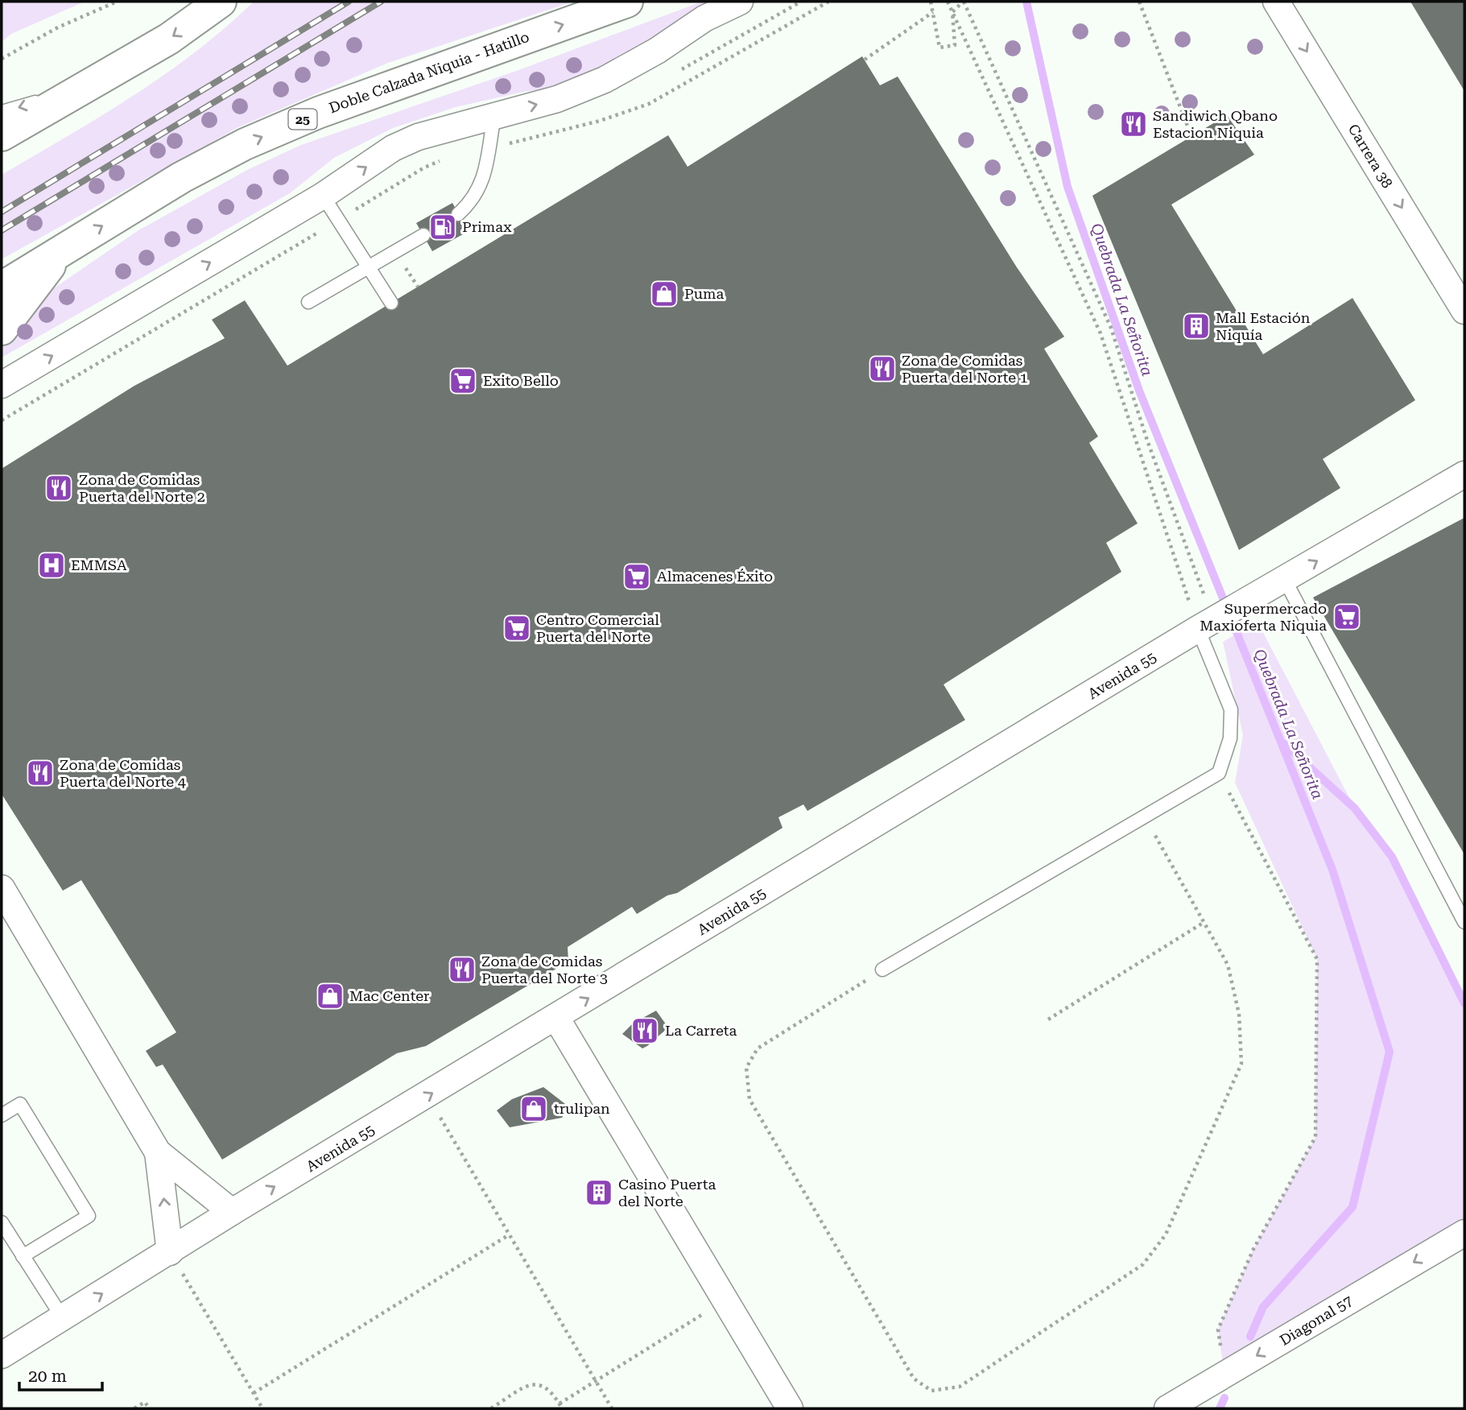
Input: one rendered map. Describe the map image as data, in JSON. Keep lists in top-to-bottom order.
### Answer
{
  "streets": {
    "highway": ["Doble Calzada Niquia - Hatillo", "25"],
    "street": ["Carrera 38", "Avenida 55", "Diagonal 57"]
  },
  "one_way": ["Carrera 38", "Avenida 55", "Diagonal 57"],
  "water": ["Quebrada La Señorita"],
  "places": {
    "restaurant": [
      "Sandiwich Qbano Estacion Niquia",
      "Zona de Comidas Puerta del Norte 1",
      "Zona de Comidas Puerta del Norte 2",
      "Zona de Comidas Puerta del Norte 4",
      "Zona de Comidas Puerta del Norte 3",
      "La Carreta"
    ],
    "fuel station": ["Primax"],
    "shop": ["Puma", "Mac Center", "trulipan"],
    "building": ["Mall Estación Niquía", "Casino Puerta del Norte"],
    "supermarket": [
      "Exito Bello",
      "Almacenes Éxito",
      "Supermercado Maxioferta Niquia",
      "Centro Comercial Puerta del Norte"
    ],
    "hospital": ["EMMSA"]
  },
  "scale_bar": "20 m"
}
